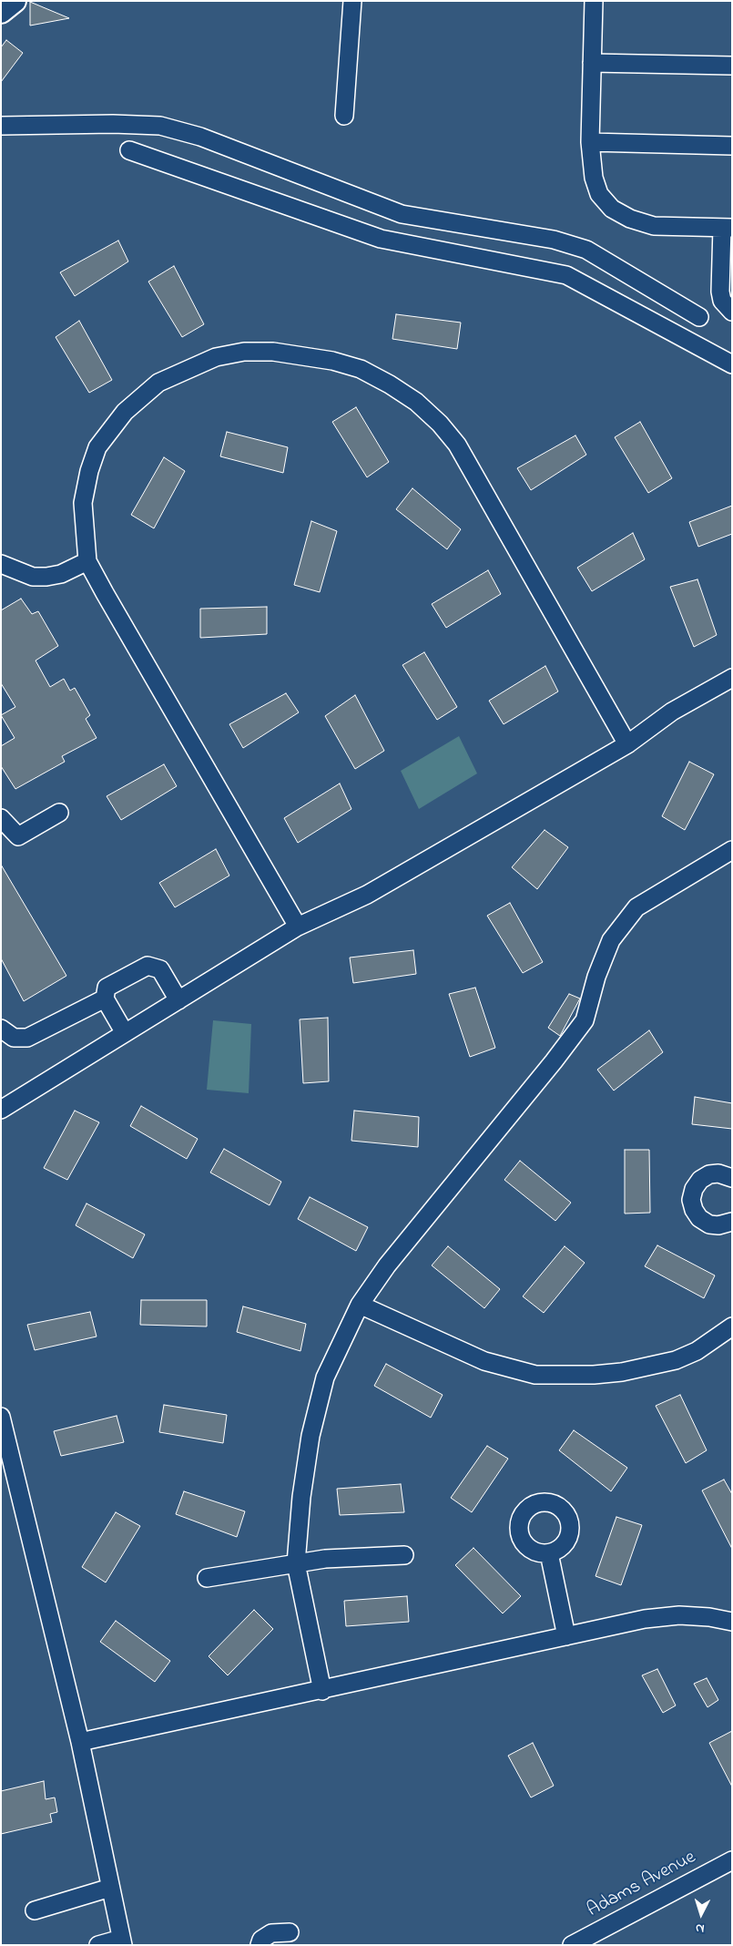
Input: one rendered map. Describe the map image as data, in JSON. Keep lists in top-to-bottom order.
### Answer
{
  "streets": {
    "street": ["Adams Avenue"]
  },
  "north": "bottom"
}
